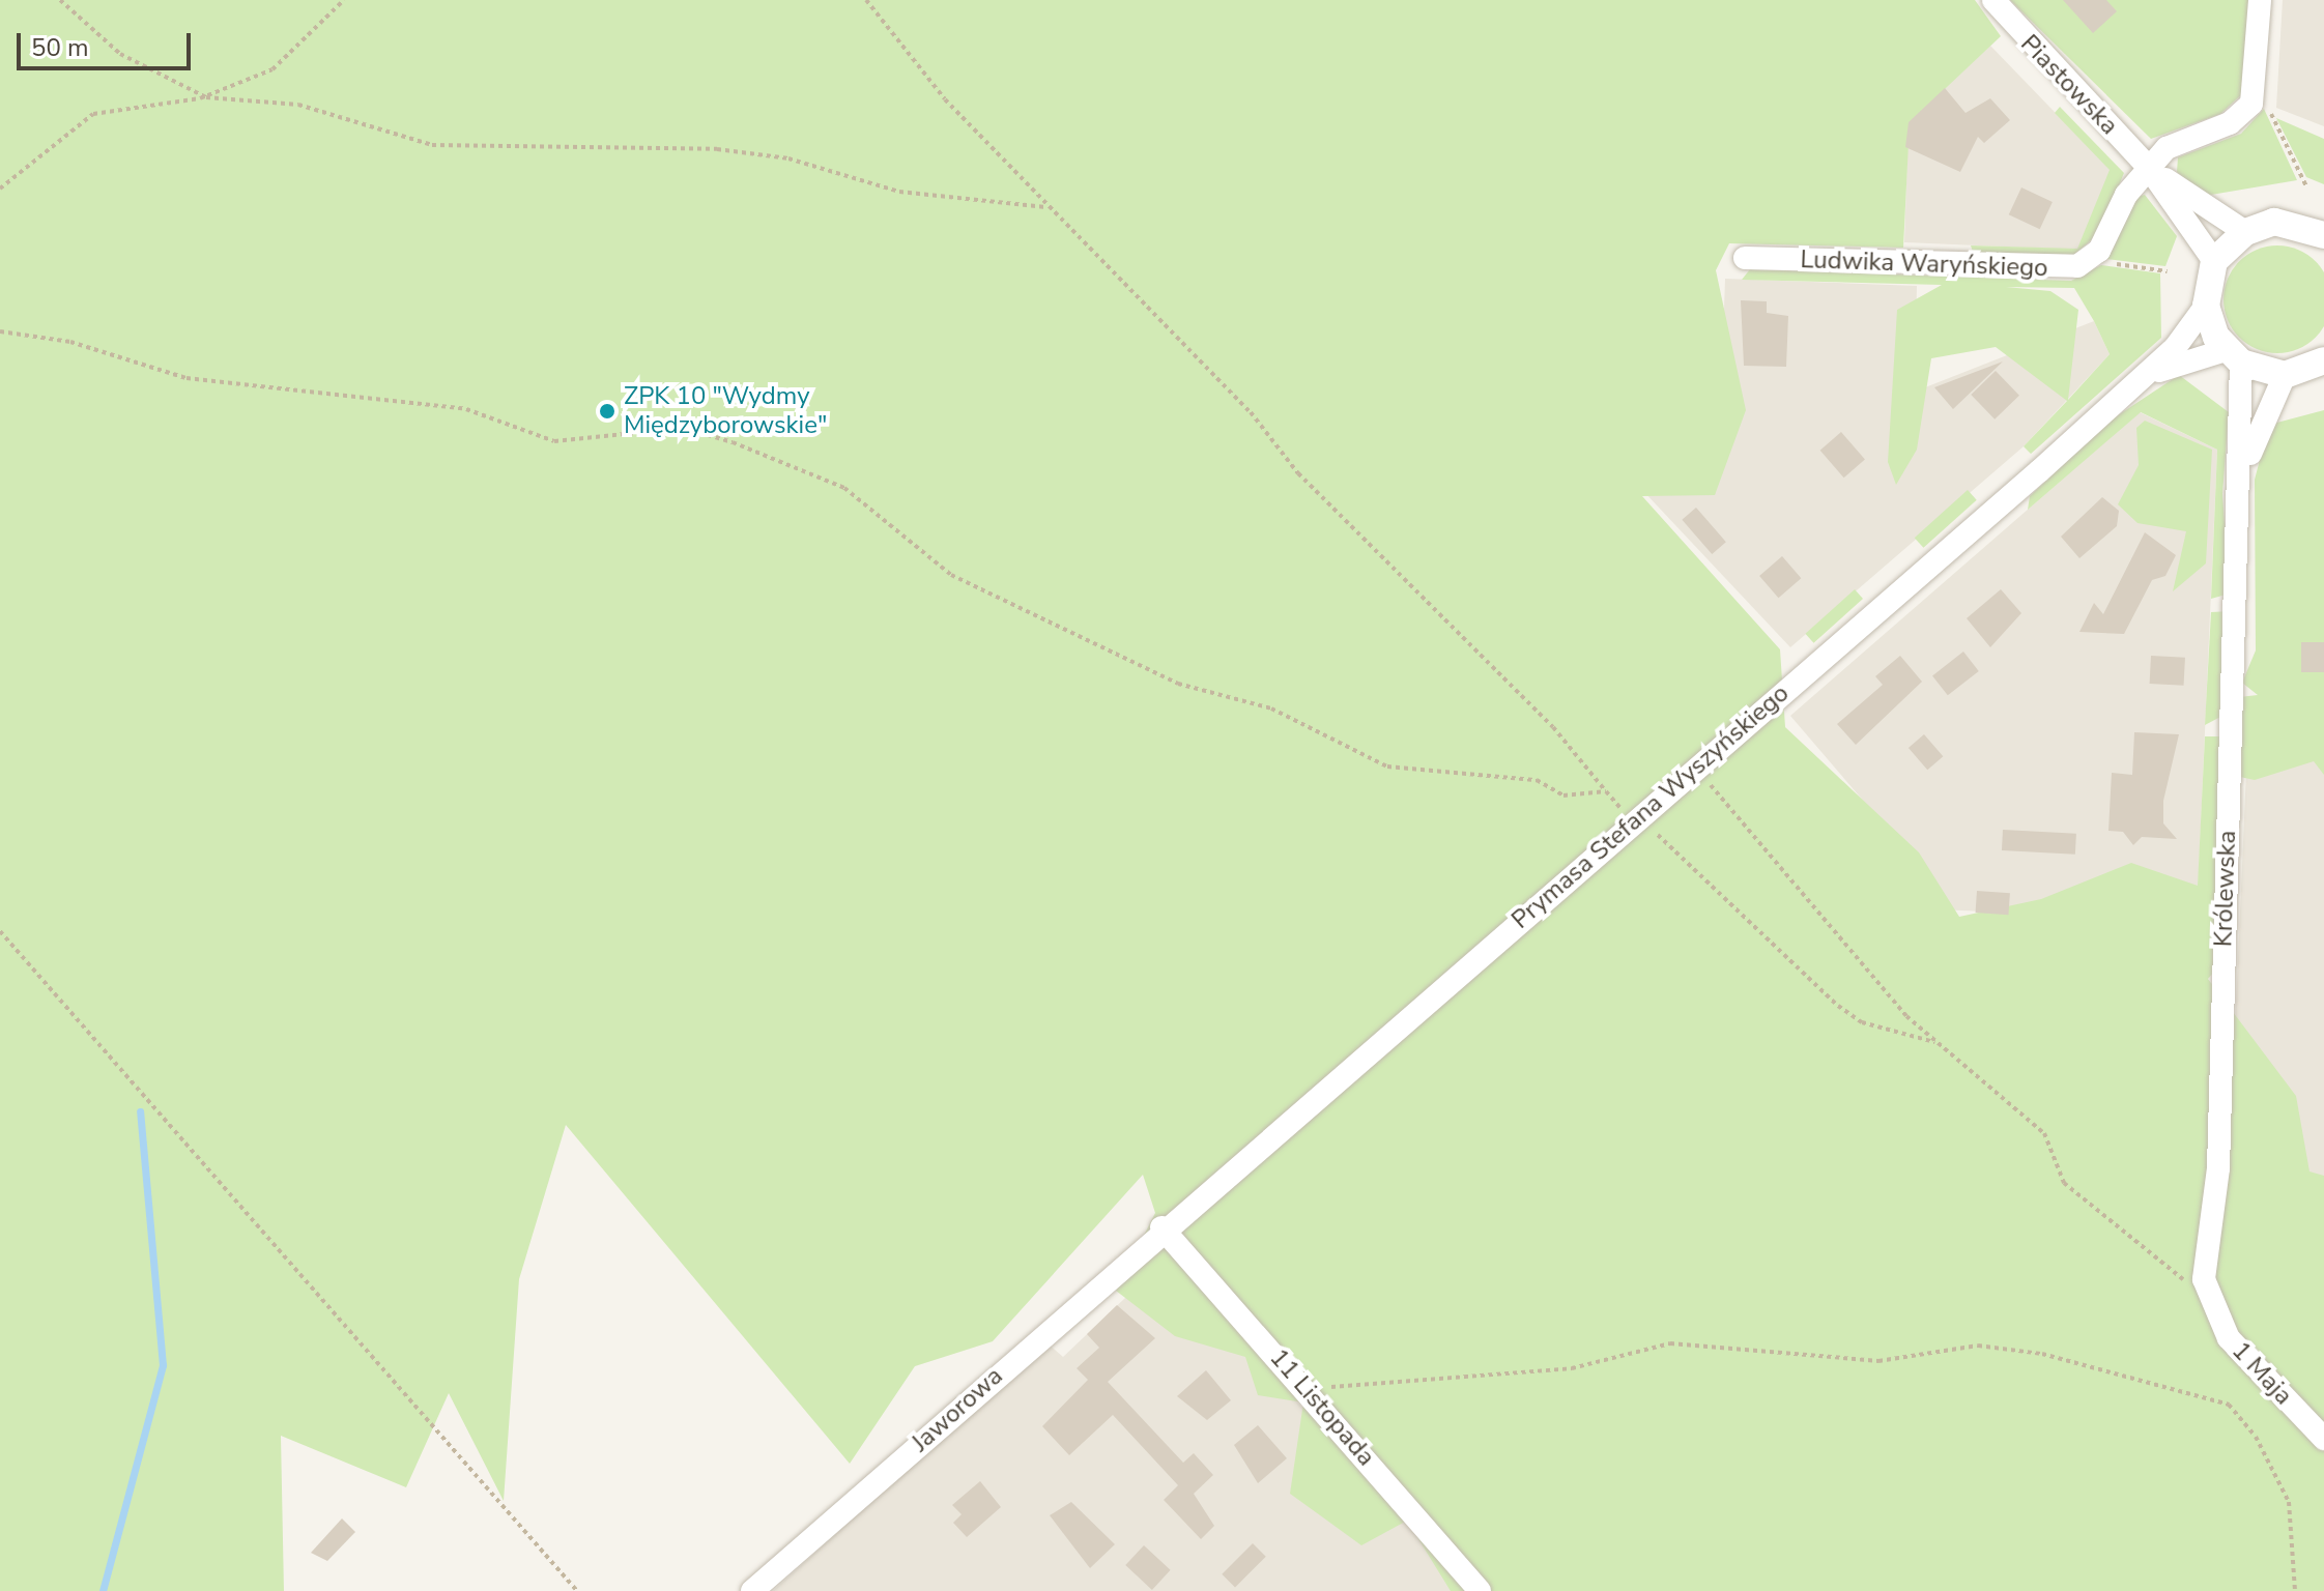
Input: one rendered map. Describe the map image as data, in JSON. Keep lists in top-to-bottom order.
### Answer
{
  "streets": {
    "street": [
      "Piastowska",
      "Ludwika Waryńskiego",
      "Prymasa Stefana Wyszyńskiego",
      "Królewska",
      "1 Maja",
      "11 Listopada",
      "Jaworowa"
    ]
  },
  "crossings": [
    ["Prymasa Stefana Wyszyńskiego", "Królewska"],
    ["Prymasa Stefana Wyszyńskiego", "11 Listopada"],
    ["Prymasa Stefana Wyszyńskiego", "Jaworowa"],
    ["Królewska", "1 Maja"],
    ["11 Listopada", "Jaworowa"]
  ],
  "places": ["ZPK 10 \"Wydmy Międzyborowskie\""],
  "scale_bar": "50 m"
}
